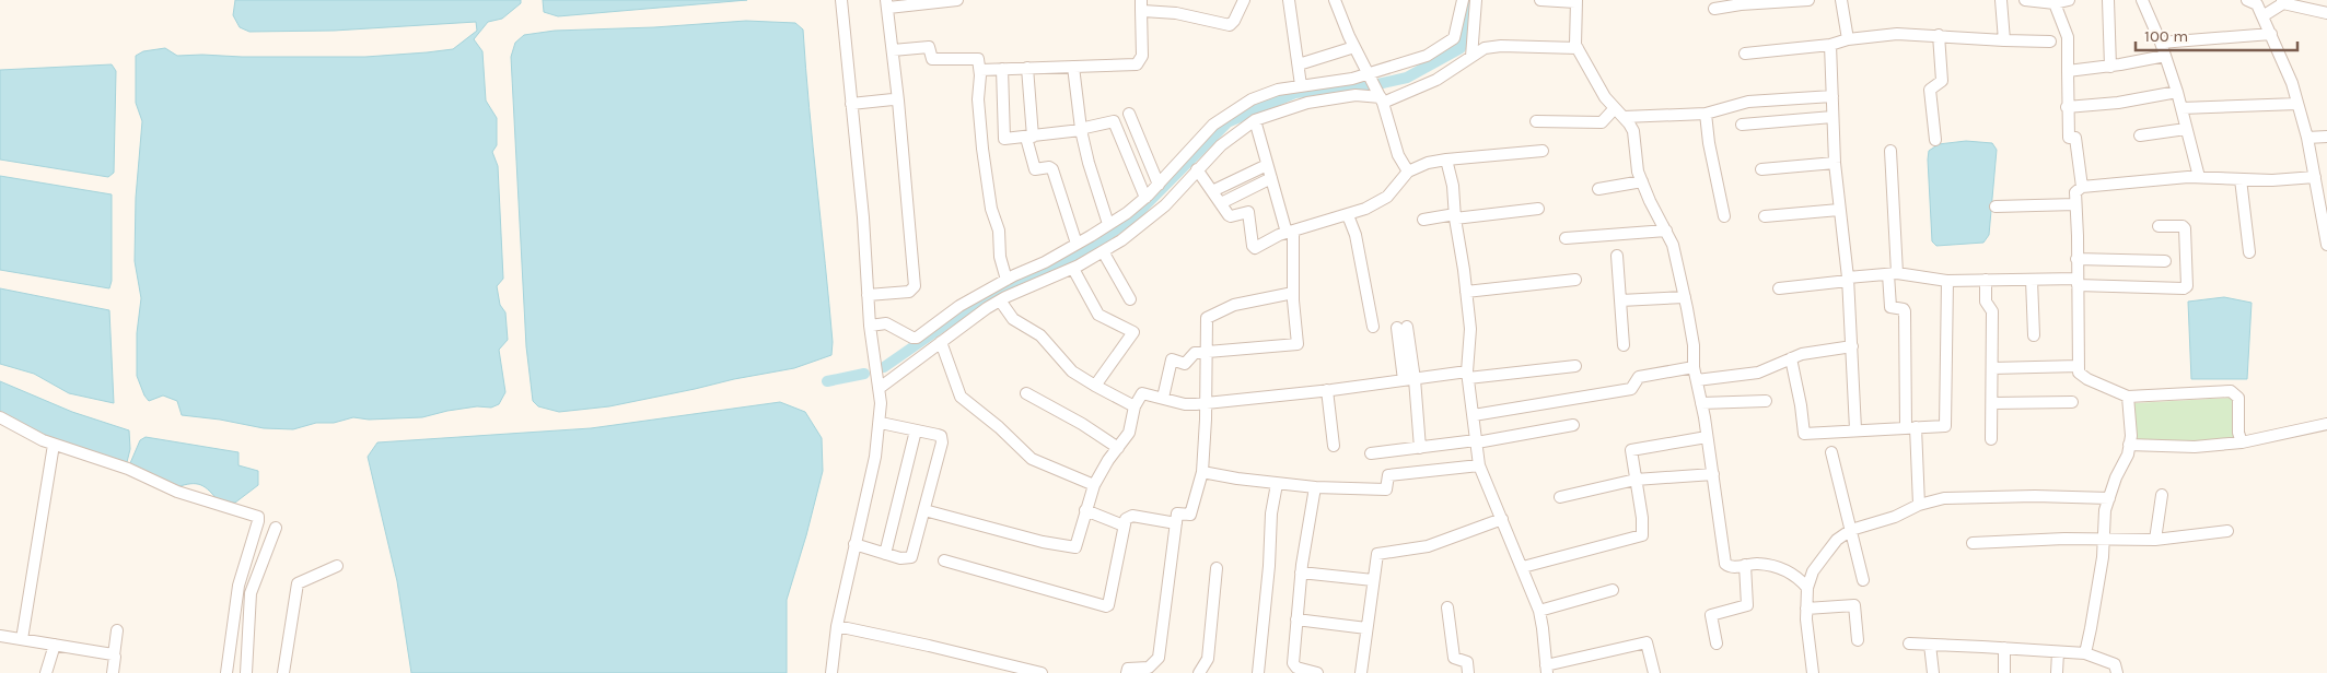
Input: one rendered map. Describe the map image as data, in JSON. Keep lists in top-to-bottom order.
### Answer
{
  "scale_bar": "100 m"
}
